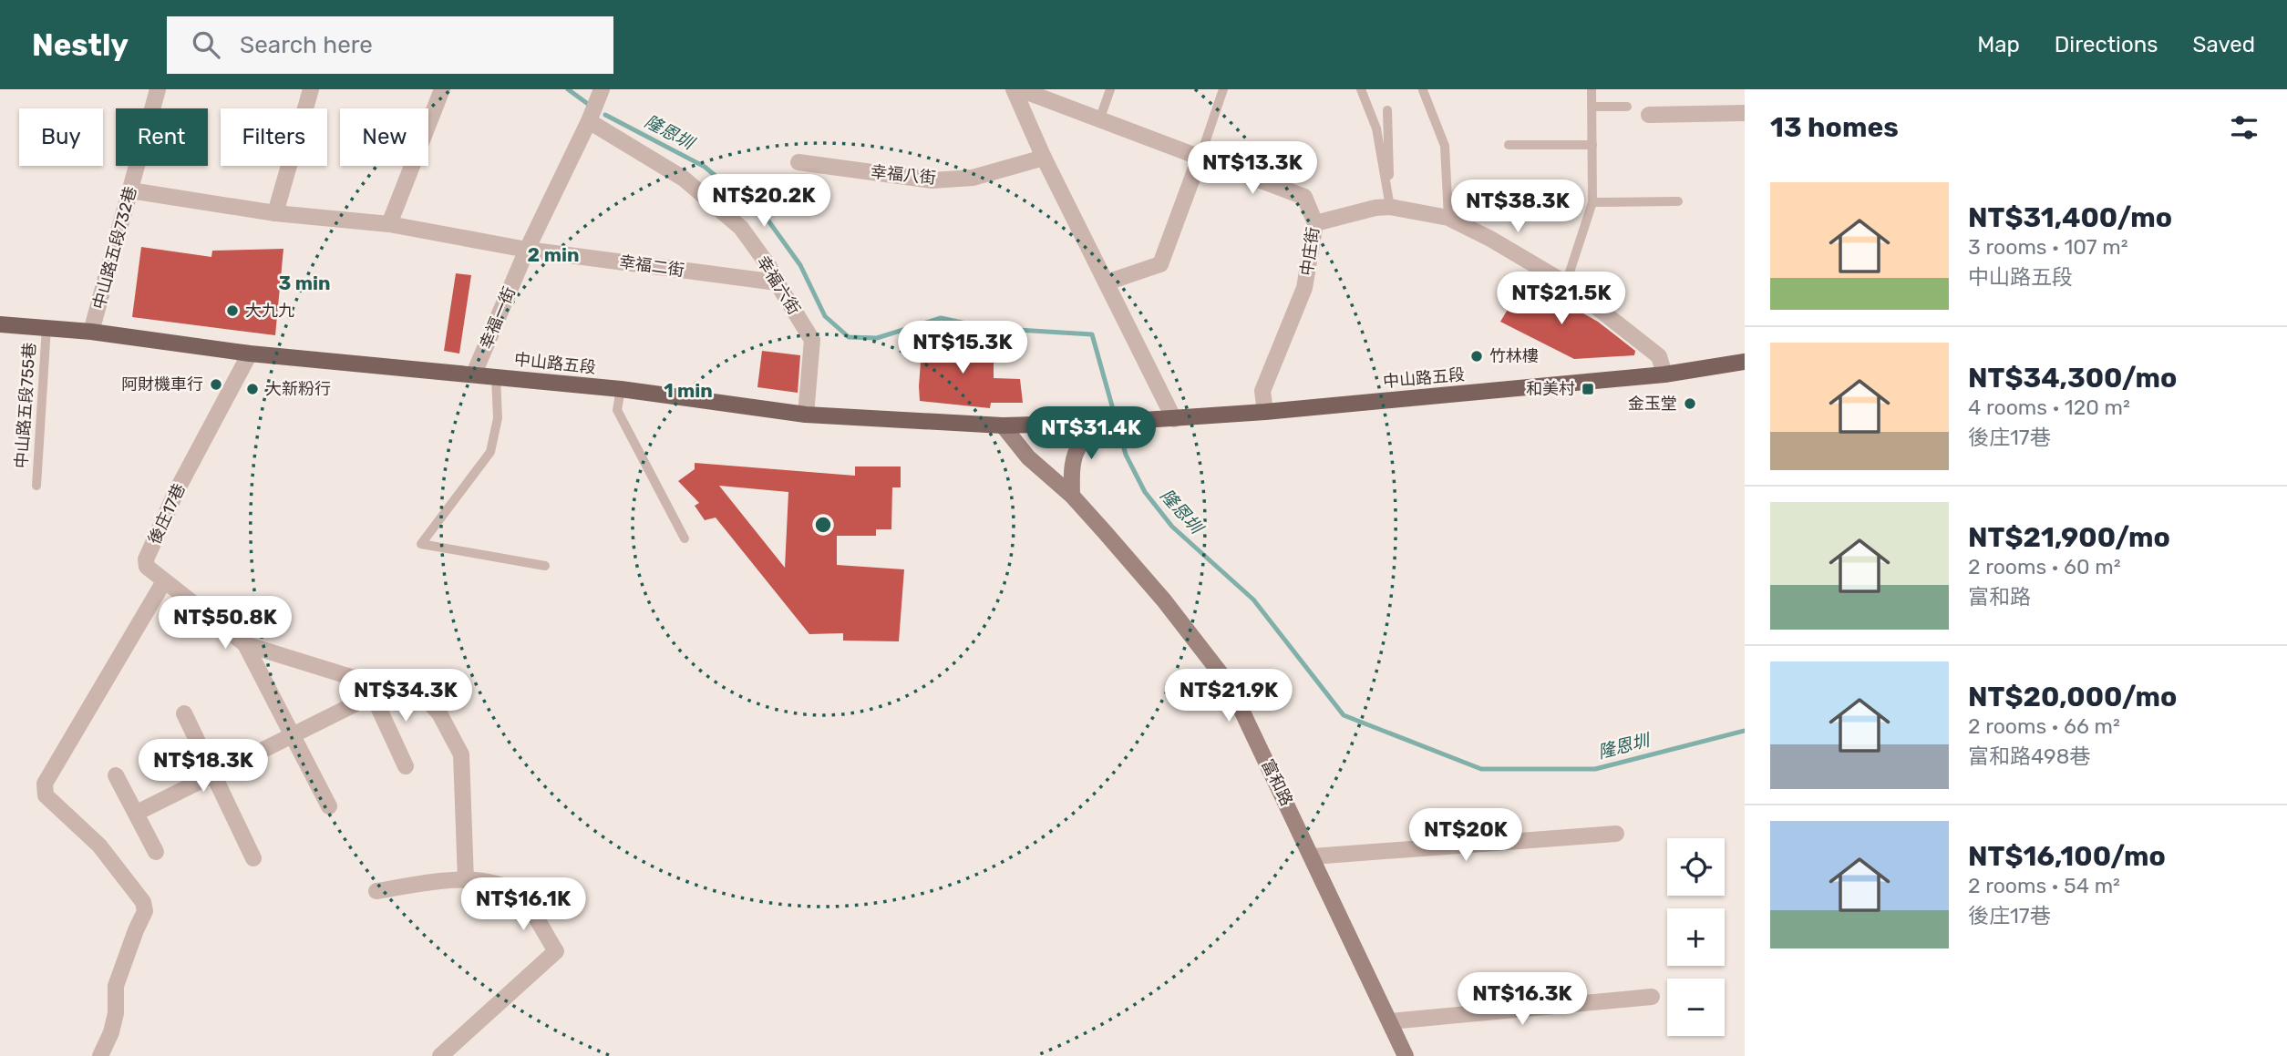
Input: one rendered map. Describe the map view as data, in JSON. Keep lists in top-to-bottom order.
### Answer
{
  "streets": {
    "main road": ["中山路五段"],
    "street": [
      "幸福八街",
      "中山路五段732巷",
      "中庄街",
      "幸福二街",
      "幸福六街",
      "幸福一街",
      "後庄17巷",
      "富和路"
    ],
    "lane": ["中山路五段755巷"]
  },
  "crossings": [
    ["中山路五段732巷", "幸福二街"],
    ["中山路五段732巷", "中山路五段"],
    ["中庄街", "中山路五段"],
    ["幸福二街", "幸福六街"],
    ["幸福二街", "幸福一街"],
    ["幸福六街", "幸福一街"],
    ["幸福六街", "中山路五段"],
    ["幸福一街", "中山路五段"],
    ["中山路五段", "中山路五段755巷"],
    ["中山路五段", "後庄17巷"],
    ["中山路五段", "富和路"]
  ],
  "water": ["隆恩圳"],
  "places": {
    "other": [
      "大九九",
      "竹林樓",
      "阿財機車行",
      "大新粉行",
      "金玉堂"
    ],
    "transit": ["和美村"]
  },
  "page": {
    "header": "Nestly",
    "search": "Search here",
    "nav": ["Map", "Directions", "Saved"],
    "heading": "13 homes",
    "chip": [
      "Buy",
      "Rent",
      "Filters",
      "New"
    ],
    "price": [
      "NT$13.3K",
      "NT$20.2K",
      "NT$38.3K",
      "NT$21.5K",
      "NT$15.3K",
      "NT$31.4K",
      "NT$50.8K",
      "NT$34.3K",
      "NT$21.9K",
      "NT$18.3K",
      "NT$20K",
      "NT$16.1K",
      "NT$16.3K"
    ],
    "list": [
      {
        "name": "NT$31,400/mo",
        "note": "3 rooms · 107 m² · 中山路五段"
      },
      {
        "name": "NT$34,300/mo",
        "note": "4 rooms · 120 m² · 後庄17巷"
      },
      {
        "name": "NT$21,900/mo",
        "note": "2 rooms · 60 m² · 富和路"
      },
      {
        "name": "NT$20,000/mo",
        "note": "2 rooms · 66 m² · 富和路498巷"
      },
      {
        "name": "NT$16,100/mo",
        "note": "2 rooms · 54 m² · 後庄17巷"
      }
    ],
    "map_buttons": ["+", "−"]
  },
  "rings": ["2 min", "3 min", "1 min"]
}
